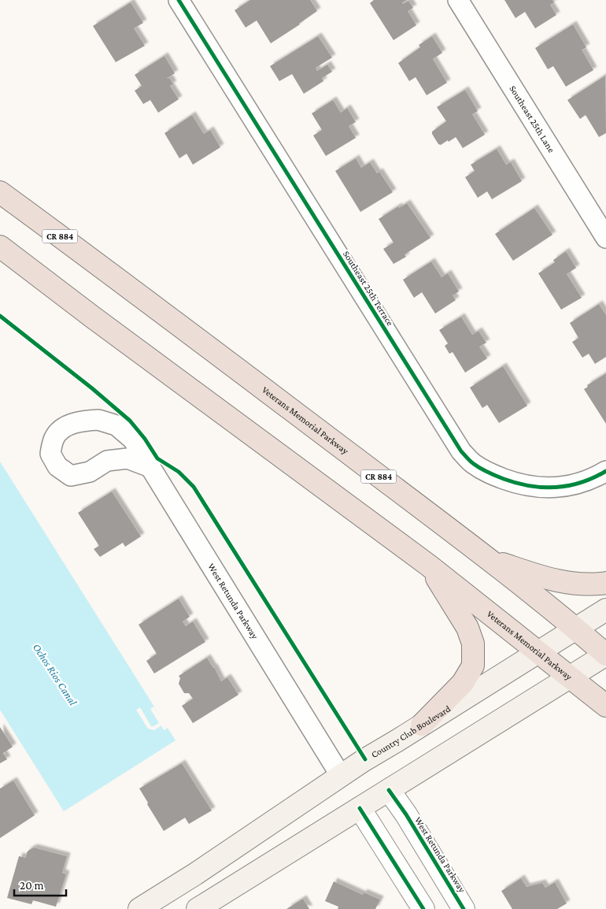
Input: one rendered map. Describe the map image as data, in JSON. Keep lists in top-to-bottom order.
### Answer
{
  "streets": {
    "highway": ["CR 884", "Veterans Memorial Parkway"],
    "main road": ["Country Club Boulevard"],
    "street": ["Southeast 25th Lane", "Southeast 25th Terrace", "West Retunda Parkway"]
  },
  "crossings": [
    ["Veterans Memorial Parkway", "Country Club Boulevard"],
    ["West Retunda Parkway", "Country Club Boulevard"]
  ],
  "water": ["Ochos Rios Canal"],
  "scale_bar": "20 m"
}
